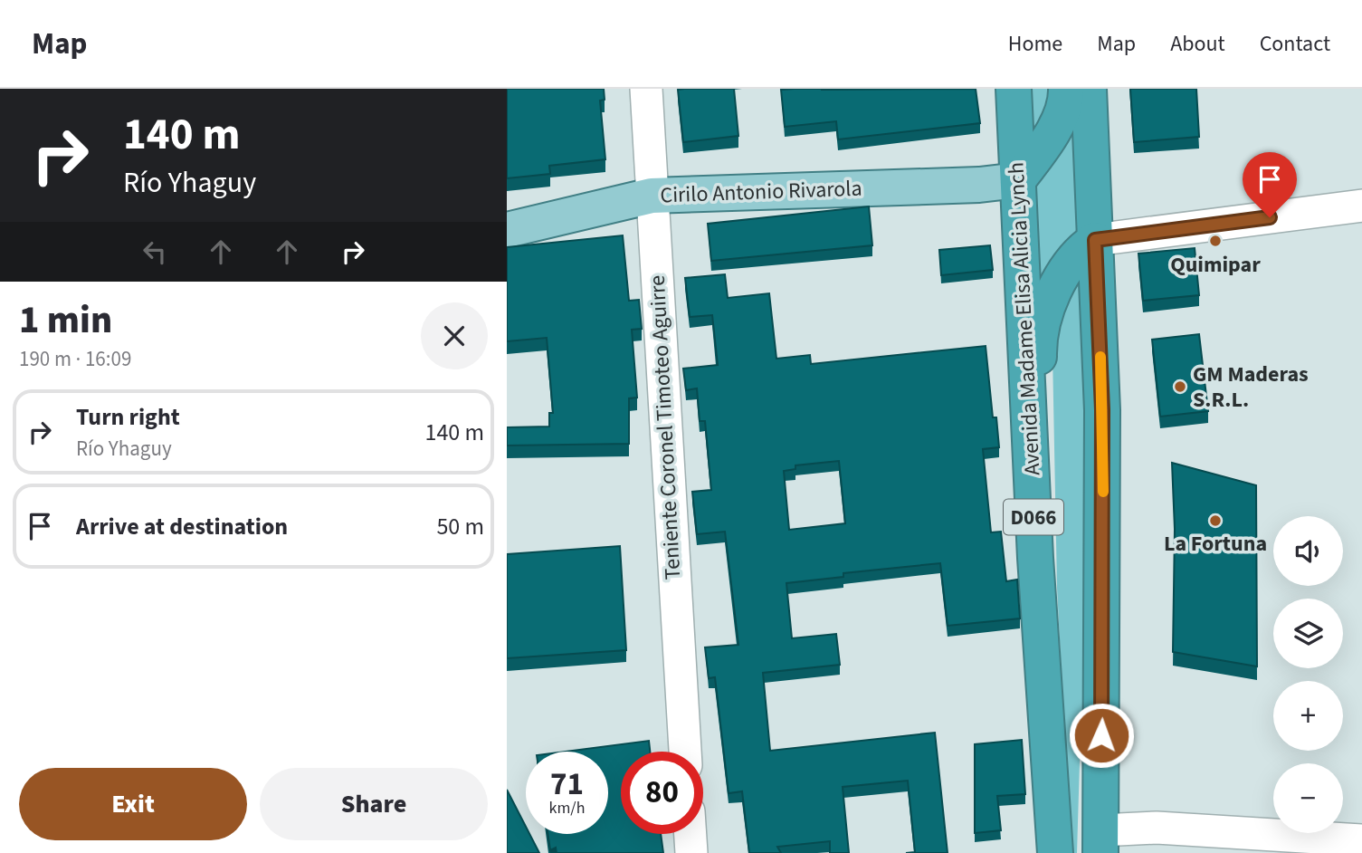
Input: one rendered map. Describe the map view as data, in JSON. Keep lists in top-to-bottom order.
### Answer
{
  "streets": {
    "highway": ["Avenida Madame Elisa Alicia Lynch", "D066"],
    "main road": ["Cirilo Antonio Rivarola"],
    "street": ["Teniente Coronel Timoteo Aguirre"]
  },
  "crossings": [
    ["Cirilo Antonio Rivarola", "Avenida Madame Elisa Alicia Lynch"],
    ["Cirilo Antonio Rivarola", "Teniente Coronel Timoteo Aguirre"]
  ],
  "places": ["Quimipar", "GM Maderas S.R.L.", "La Fortuna"],
  "page": {
    "header": "Map",
    "nav": [
      "Home",
      "Map",
      "About",
      "Contact"
    ],
    "turn": ["140 m", "Río Yhaguy"],
    "heading": ["1 min", "190 m · 16:09"],
    "list": [
      {
        "name": "Turn right",
        "note": "Río Yhaguy",
        "value": "140 m"
      },
      {
        "name": "Arrive at destination",
        "value": "50 m"
      }
    ],
    "map_buttons": ["+", "−"],
    "speed": "71 km/h",
    "limit": "80",
    "buttons": ["Exit", "Share"]
  }
}
